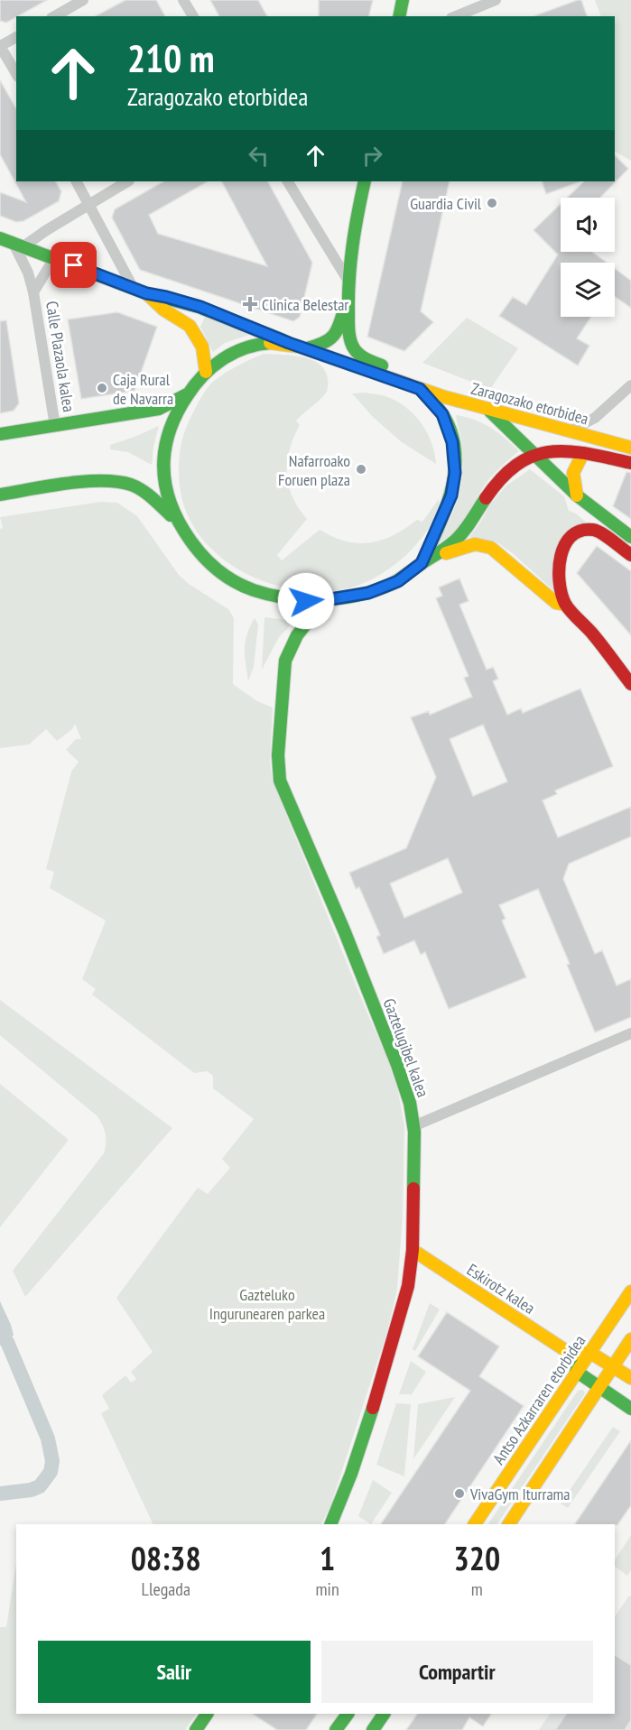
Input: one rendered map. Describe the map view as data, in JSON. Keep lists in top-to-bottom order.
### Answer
{
  "streets": {
    "street": [
      "Calle Plazaola kalea",
      "Zaragozako etorbidea",
      "Gaztelugibel kalea",
      "Eskirotz kalea",
      "Antso Azkarraren etorbidea"
    ]
  },
  "crossings": [
    ["Gaztelugibel kalea", "Eskirotz kalea"]
  ],
  "parks": ["Gazteluko Ingurunearen parkea"],
  "places": {
    "other": [
      "Guardia Civil",
      "Caja Rural de Navarra",
      "Nafarroako Foruen plaza",
      "VivaGym Iturrama"
    ],
    "health": ["Clinica Belestar"]
  },
  "page": {
    "turn": ["210 m", "Zaragozako etorbidea"],
    "eta": [
      "08:38",
      "Llegada",
      "1",
      "min",
      "320",
      "m"
    ],
    "buttons": ["Salir", "Compartir"]
  }
}
